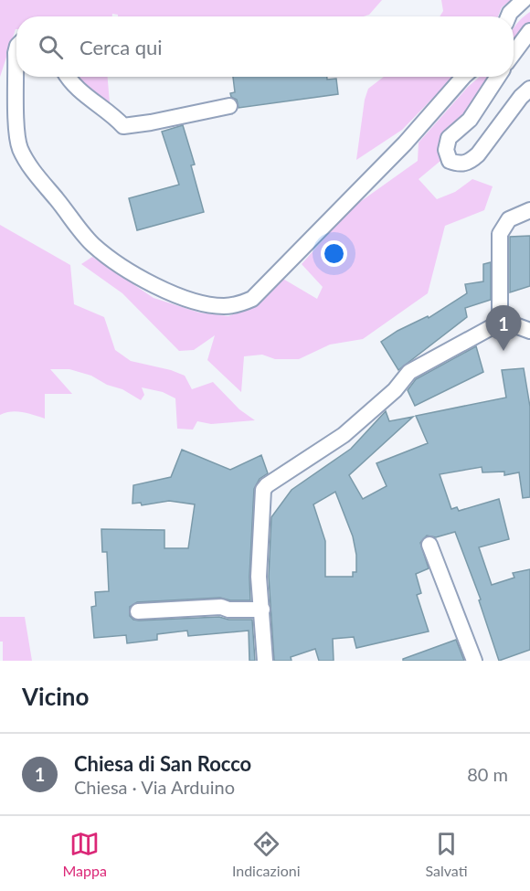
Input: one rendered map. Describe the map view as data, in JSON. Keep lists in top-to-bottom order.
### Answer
{
  "page": {
    "search": "Cerca qui",
    "pins": "1",
    "heading": "Vicino",
    "list": [
      {
        "mark": "1",
        "name": "Chiesa di San Rocco",
        "note": "Chiesa · Via Arduino",
        "value": "80 m"
      }
    ],
    "nav": ["Mappa", "Indicazioni", "Salvati"]
  }
}
